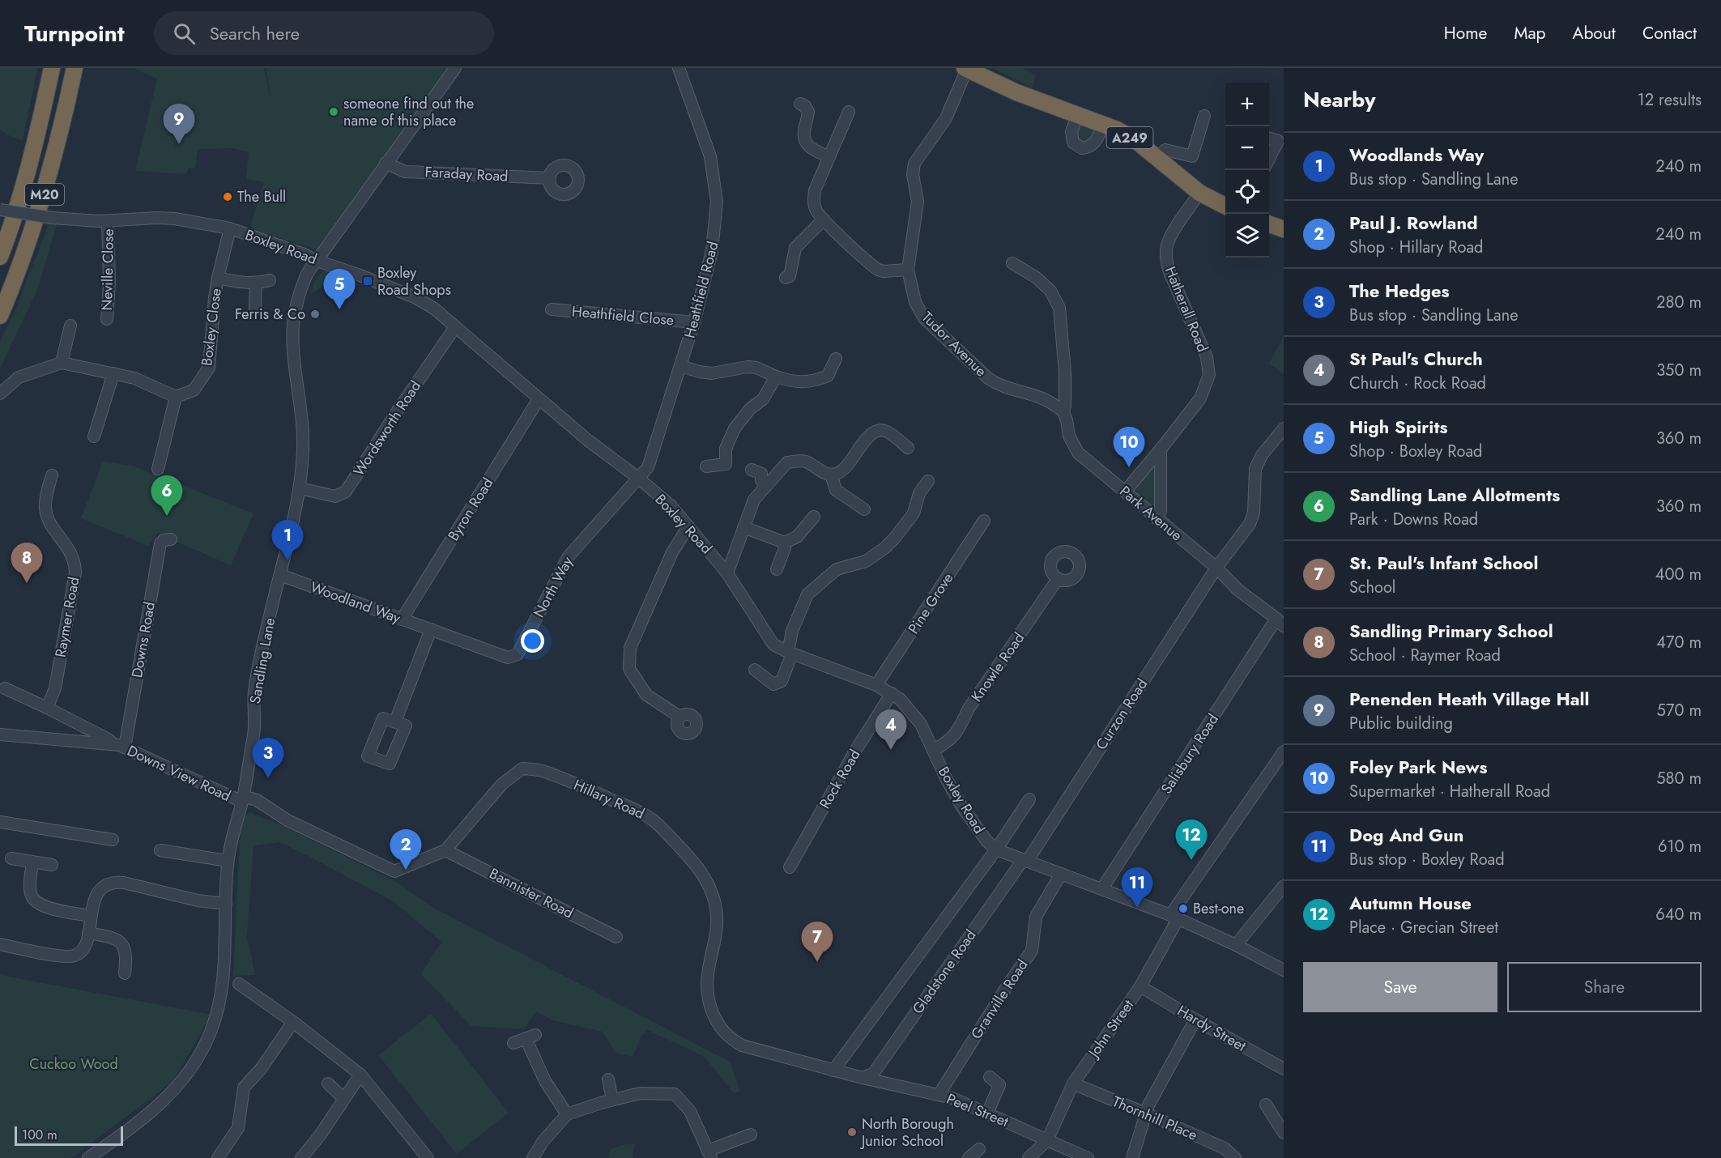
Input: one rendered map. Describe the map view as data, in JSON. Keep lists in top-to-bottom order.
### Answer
{
  "streets": {
    "highway": ["A249", "M20"],
    "street": [
      "Faraday Road",
      "Boxley Road",
      "Neville Close",
      "Heathfield Road",
      "Hatherall Road",
      "Heathfield Close",
      "Boxley Close",
      "Tudor Avenue",
      "Wordsworth Road",
      "Byron Road",
      "Park Avenue",
      "North Way",
      "Woodland Way",
      "Pine Grove",
      "Raymer Road",
      "Downs Road",
      "Sandling Lane",
      "Knowle Road",
      "Curzon Road",
      "Salisbury Road",
      "Downs View Road",
      "Rock Road",
      "Hillary Road",
      "Bannister Road",
      "Gladstone Road",
      "Granville Road",
      "John Street",
      "Hardy Street",
      "Peel Street",
      "Thornhill Place"
    ]
  },
  "crossings": [
    ["A249", "Hatherall Road"],
    ["A249", "Tudor Avenue"],
    ["Faraday Road", "Sandling Lane"],
    ["Boxley Road", "Neville Close"],
    ["Boxley Road", "Heathfield Road"],
    ["Boxley Road", "Boxley Close"],
    ["Boxley Road", "Wordsworth Road"],
    ["Boxley Road", "Byron Road"],
    ["Boxley Road", "North Way"],
    ["Boxley Road", "Pine Grove"],
    ["Boxley Road", "Sandling Lane"],
    ["Boxley Road", "Knowle Road"],
    ["Boxley Road", "Curzon Road"],
    ["Boxley Road", "Salisbury Road"],
    ["Boxley Road", "Rock Road"],
    ["Boxley Road", "Gladstone Road"],
    ["Boxley Road", "Granville Road"],
    ["Boxley Road", "John Street"],
    ["Heathfield Road", "Heathfield Close"],
    ["Heathfield Road", "North Way"],
    ["Hatherall Road", "Park Avenue"],
    ["Tudor Avenue", "Park Avenue"],
    ["Wordsworth Road", "Sandling Lane"],
    ["Byron Road", "Woodland Way"],
    ["Park Avenue", "Curzon Road"],
    ["Park Avenue", "Salisbury Road"],
    ["North Way", "Woodland Way"],
    ["Woodland Way", "Sandling Lane"],
    ["Downs Road", "Downs View Road"],
    ["Sandling Lane", "Downs View Road"],
    ["Curzon Road", "Gladstone Road"],
    ["Downs View Road", "Hillary Road"],
    ["Hillary Road", "Bannister Road"],
    ["Hillary Road", "Gladstone Road"],
    ["Hillary Road", "Peel Street"],
    ["Gladstone Road", "Peel Street"],
    ["Granville Road", "Peel Street"],
    ["John Street", "Hardy Street"],
    ["John Street", "Peel Street"],
    ["John Street", "Thornhill Place"]
  ],
  "parks": ["Cuckoo Wood"],
  "places": {
    "other": [
      "someone find out the name of this place",
      "The Bull",
      "Ferris & Co",
      "Best-one",
      "North Borough Junior School"
    ],
    "transit": ["Boxley Road Shops"]
  },
  "scale_bar": "100 m",
  "page": {
    "header": "Turnpoint",
    "search": "Search here",
    "nav": [
      "Home",
      "Map",
      "About",
      "Contact"
    ],
    "heading": ["Nearby", "12 results"],
    "map_buttons": ["+", "−"],
    "pins": [
      "9",
      "5",
      "10",
      "6",
      "1",
      "8",
      "4",
      "3",
      "12",
      "2",
      "11",
      "7"
    ],
    "list": [
      {
        "mark": "1",
        "name": "Woodlands Way",
        "note": "Bus stop · Sandling Lane",
        "value": "240 m"
      },
      {
        "mark": "2",
        "name": "Paul J. Rowland",
        "note": "Shop · Hillary Road",
        "value": "240 m"
      },
      {
        "mark": "3",
        "name": "The Hedges",
        "note": "Bus stop · Sandling Lane",
        "value": "280 m"
      },
      {
        "mark": "4",
        "name": "St Paul's Church",
        "note": "Church · Rock Road",
        "value": "350 m"
      },
      {
        "mark": "5",
        "name": "High Spirits",
        "note": "Shop · Boxley Road",
        "value": "360 m"
      },
      {
        "mark": "6",
        "name": "Sandling Lane Allotments",
        "note": "Park · Downs Road",
        "value": "360 m"
      },
      {
        "mark": "7",
        "name": "St. Paul's Infant School",
        "note": "School",
        "value": "400 m"
      },
      {
        "mark": "8",
        "name": "Sandling Primary School",
        "note": "School · Raymer Road",
        "value": "470 m"
      },
      {
        "mark": "9",
        "name": "Penenden Heath Village Hall",
        "note": "Public building",
        "value": "570 m"
      },
      {
        "mark": "10",
        "name": "Foley Park News",
        "note": "Supermarket · Hatherall Road",
        "value": "580 m"
      },
      {
        "mark": "11",
        "name": "Dog And Gun",
        "note": "Bus stop · Boxley Road",
        "value": "610 m"
      },
      {
        "mark": "12",
        "name": "Autumn House",
        "note": "Place · Grecian Street",
        "value": "640 m"
      }
    ],
    "buttons": ["Save", "Share"],
    "scale": "100 m"
  }
}
